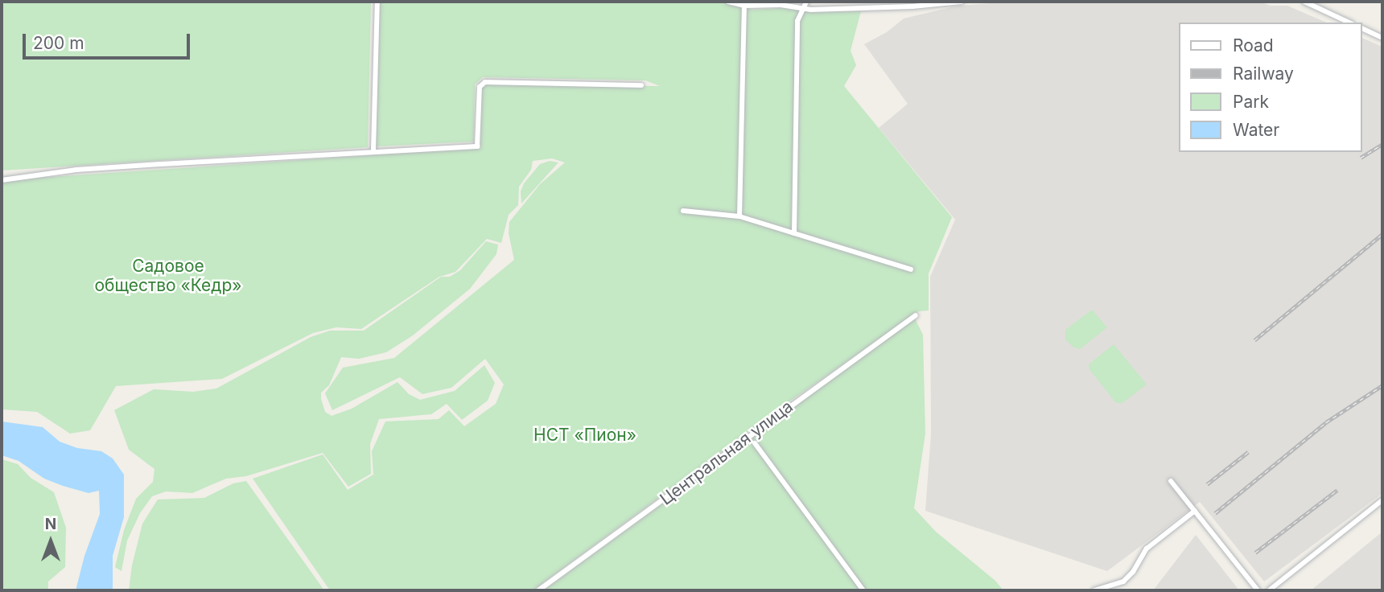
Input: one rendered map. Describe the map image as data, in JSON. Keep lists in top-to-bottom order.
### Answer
{
  "streets": {
    "street": ["Центральная улица"]
  },
  "parks": ["Садовое общество «Кедр»", "НСТ «Пион»"],
  "legend": [
    "Road",
    "Railway",
    "Park",
    "Water"
  ],
  "scale_bar": "200 m",
  "north": "top"
}
